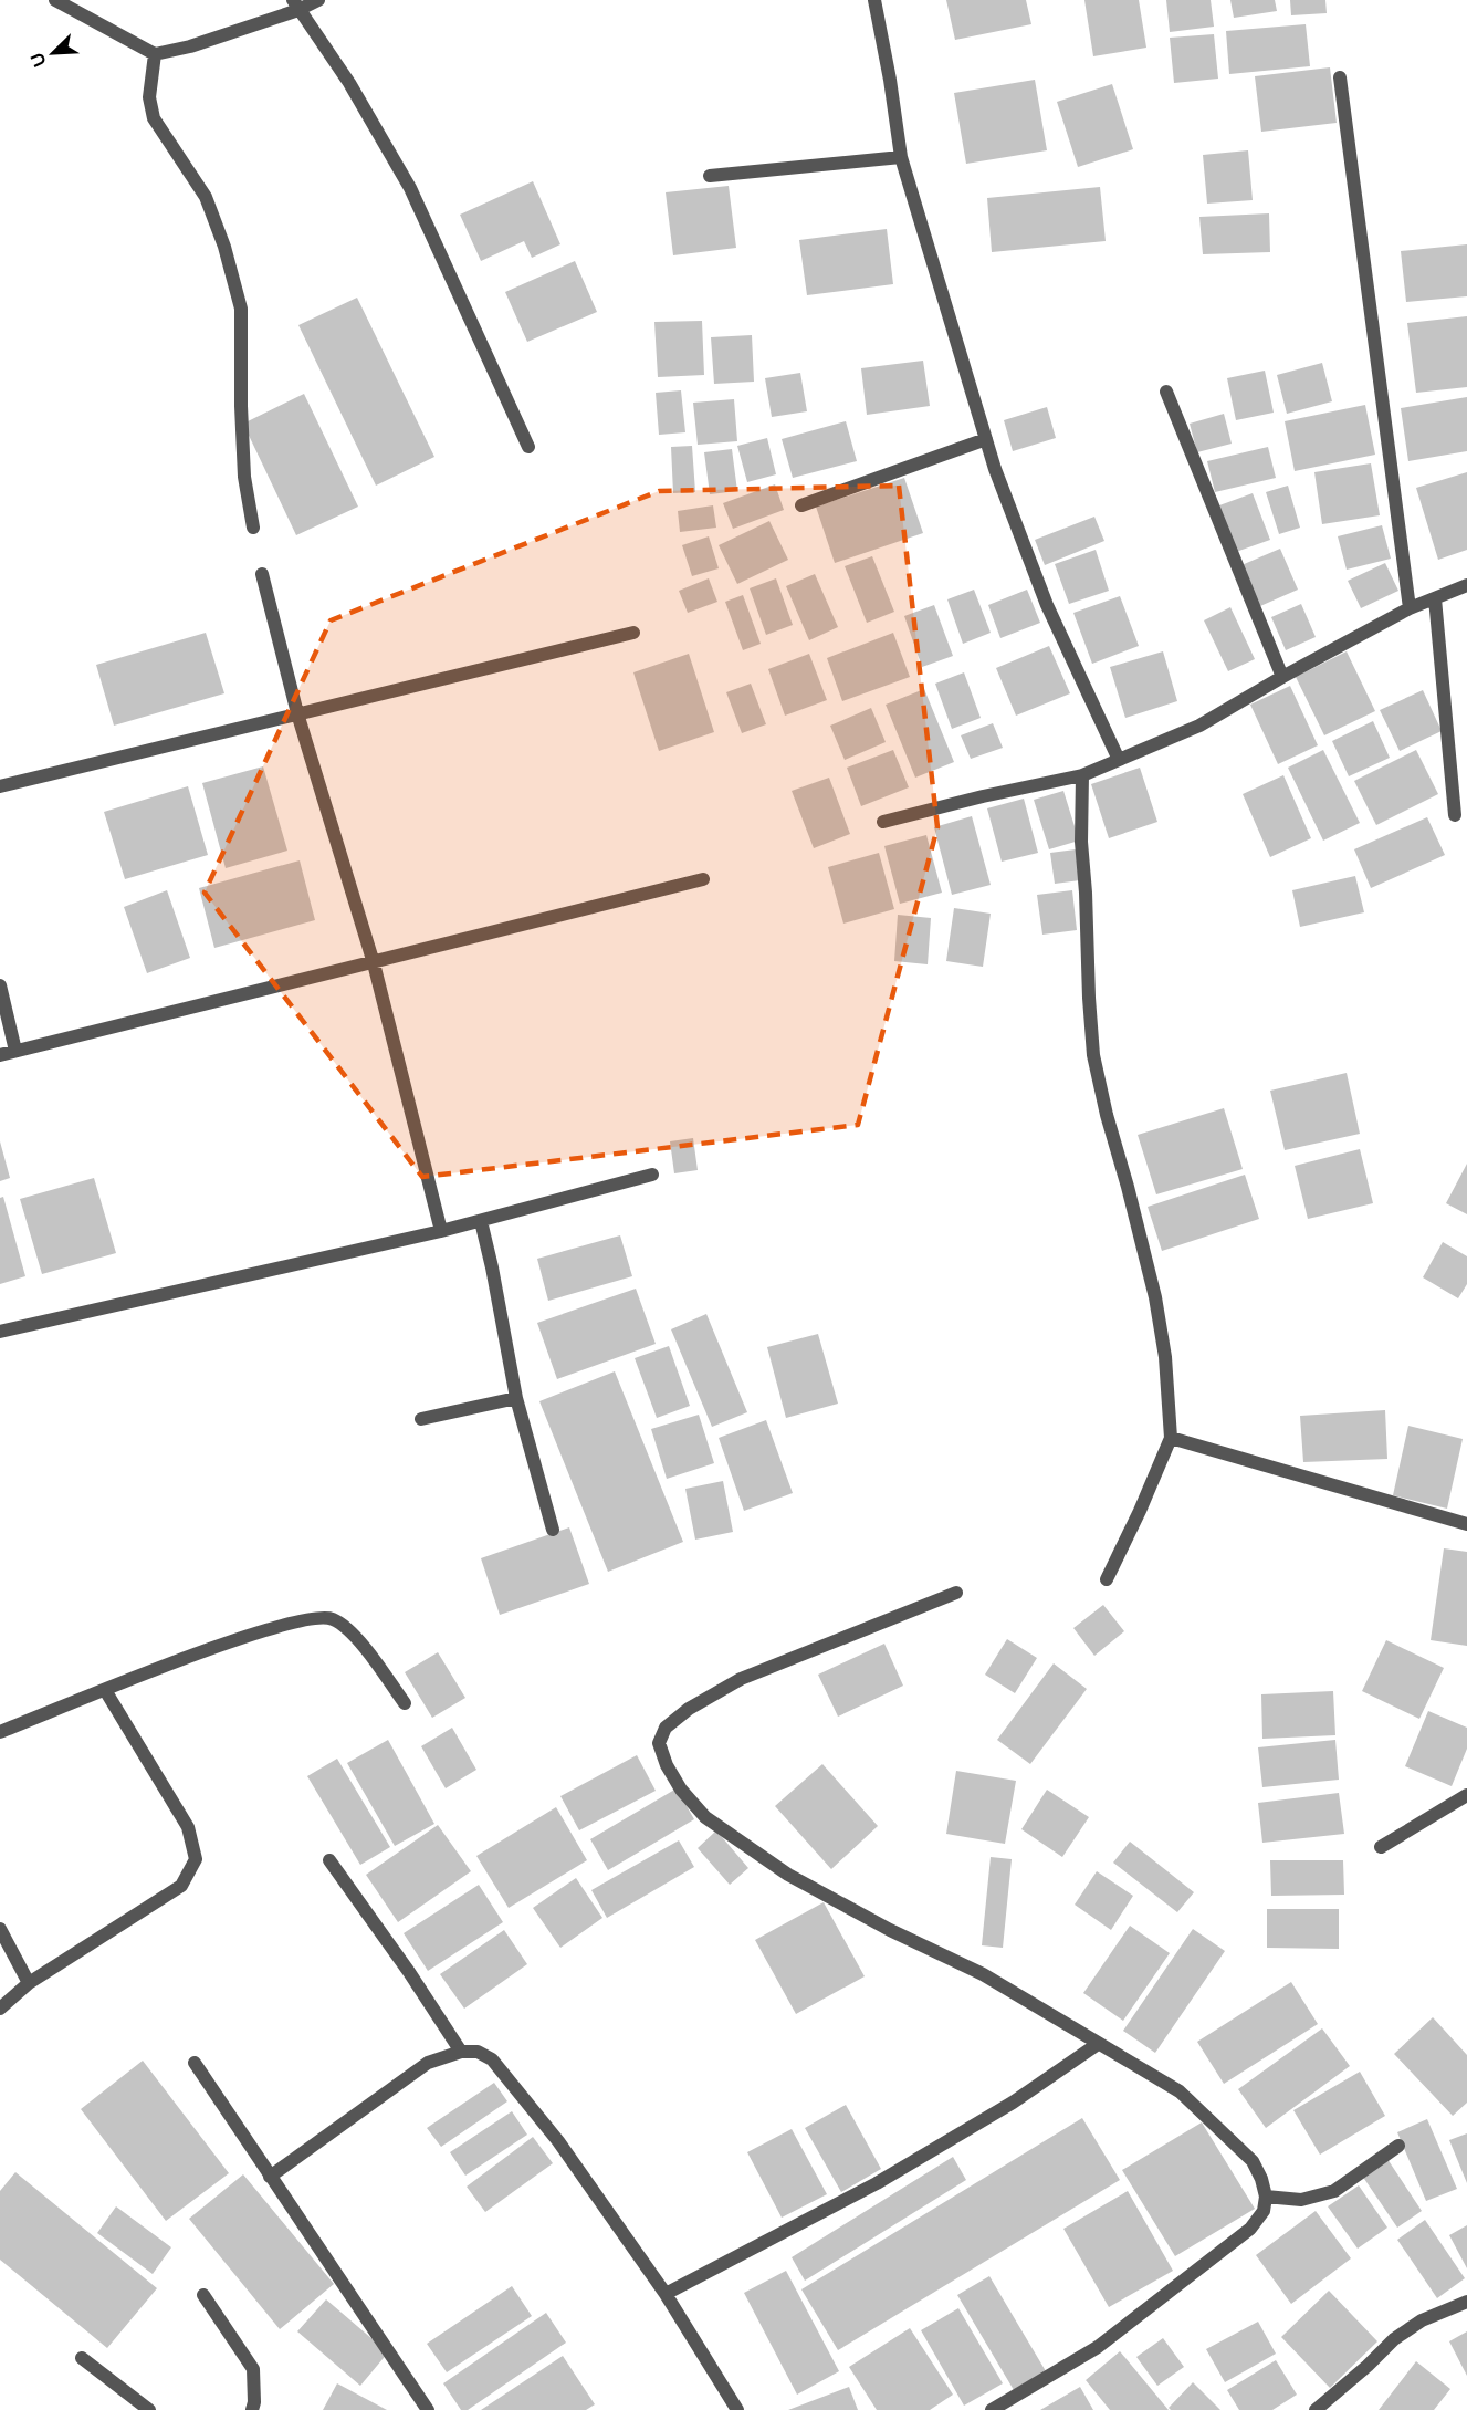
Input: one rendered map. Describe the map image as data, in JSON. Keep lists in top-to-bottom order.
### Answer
{
  "north": "bottom left"
}
